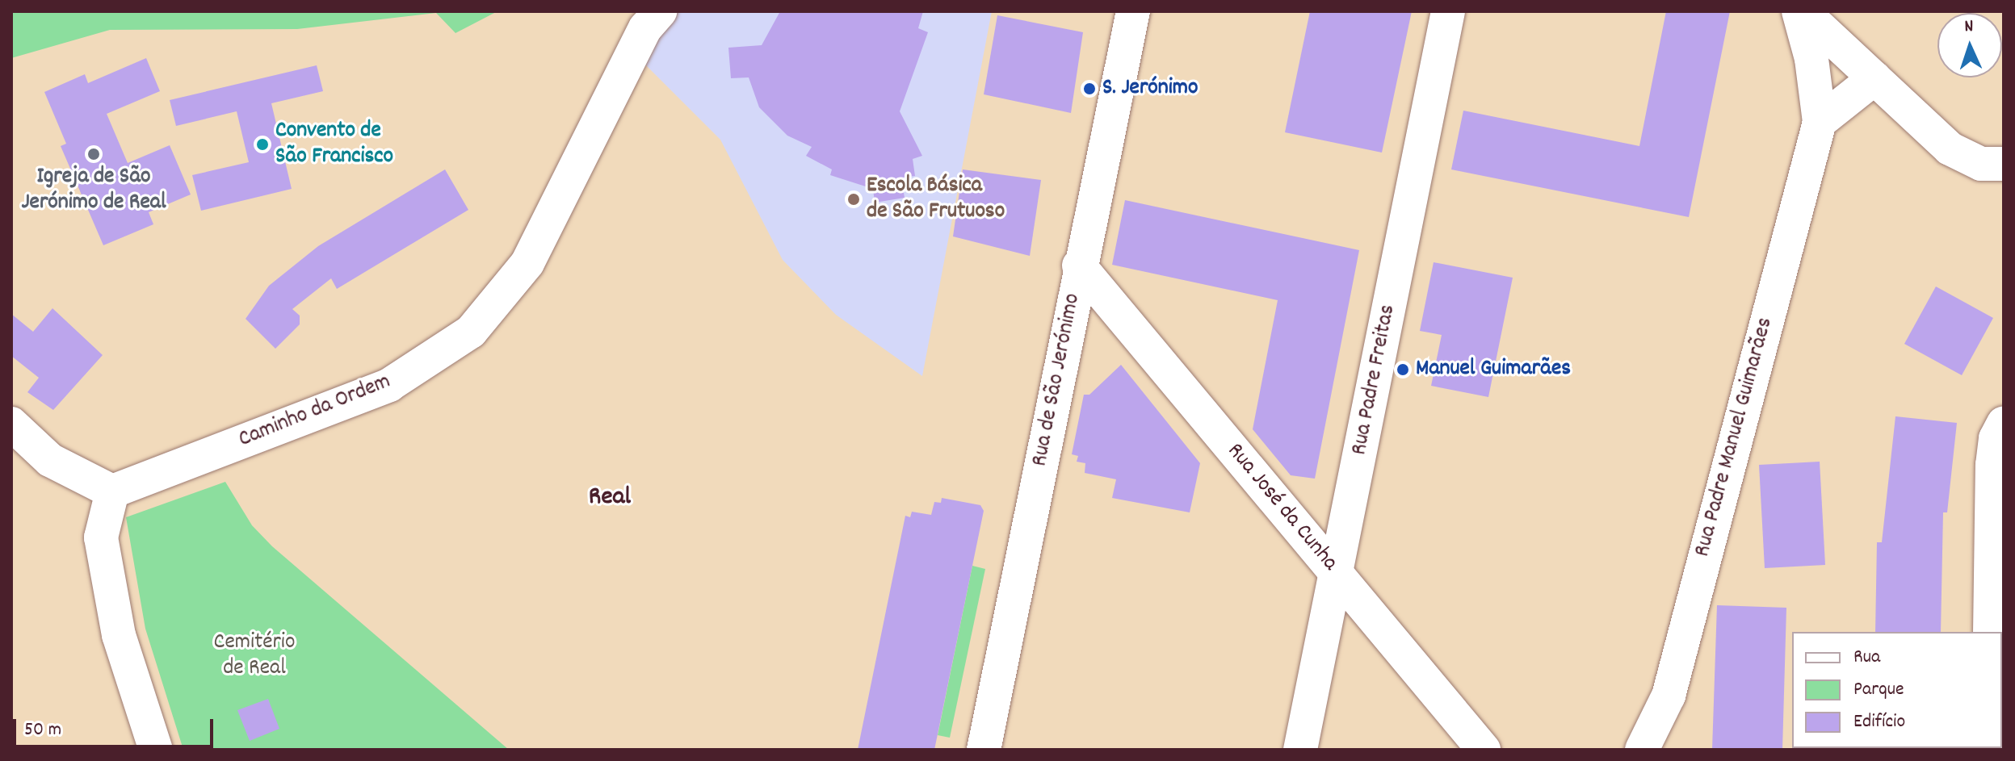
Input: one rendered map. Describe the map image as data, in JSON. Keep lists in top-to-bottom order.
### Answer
{
  "streets": {
    "street": [
      "Rua de São Jerónimo",
      "Rua Padre Freitas",
      "Caminho da Ordem",
      "Rua Padre Manuel Guimarães",
      "Rua José da Cunha"
    ]
  },
  "crossings": [
    ["Rua de São Jerónimo", "Rua José da Cunha"],
    ["Rua Padre Freitas", "Rua José da Cunha"]
  ],
  "districts": ["Real"],
  "parks": ["Cemitério de Real"],
  "places": [
    "S. Jerónimo",
    "Convento de São Francisco",
    "Igreja de São Jerónimo de Real",
    "Escola Básica de São Frutuoso",
    "Manuel Guimarães"
  ],
  "legend": ["Rua", "Parque", "Edifício"],
  "scale_bar": "50 m",
  "north": "top"
}
